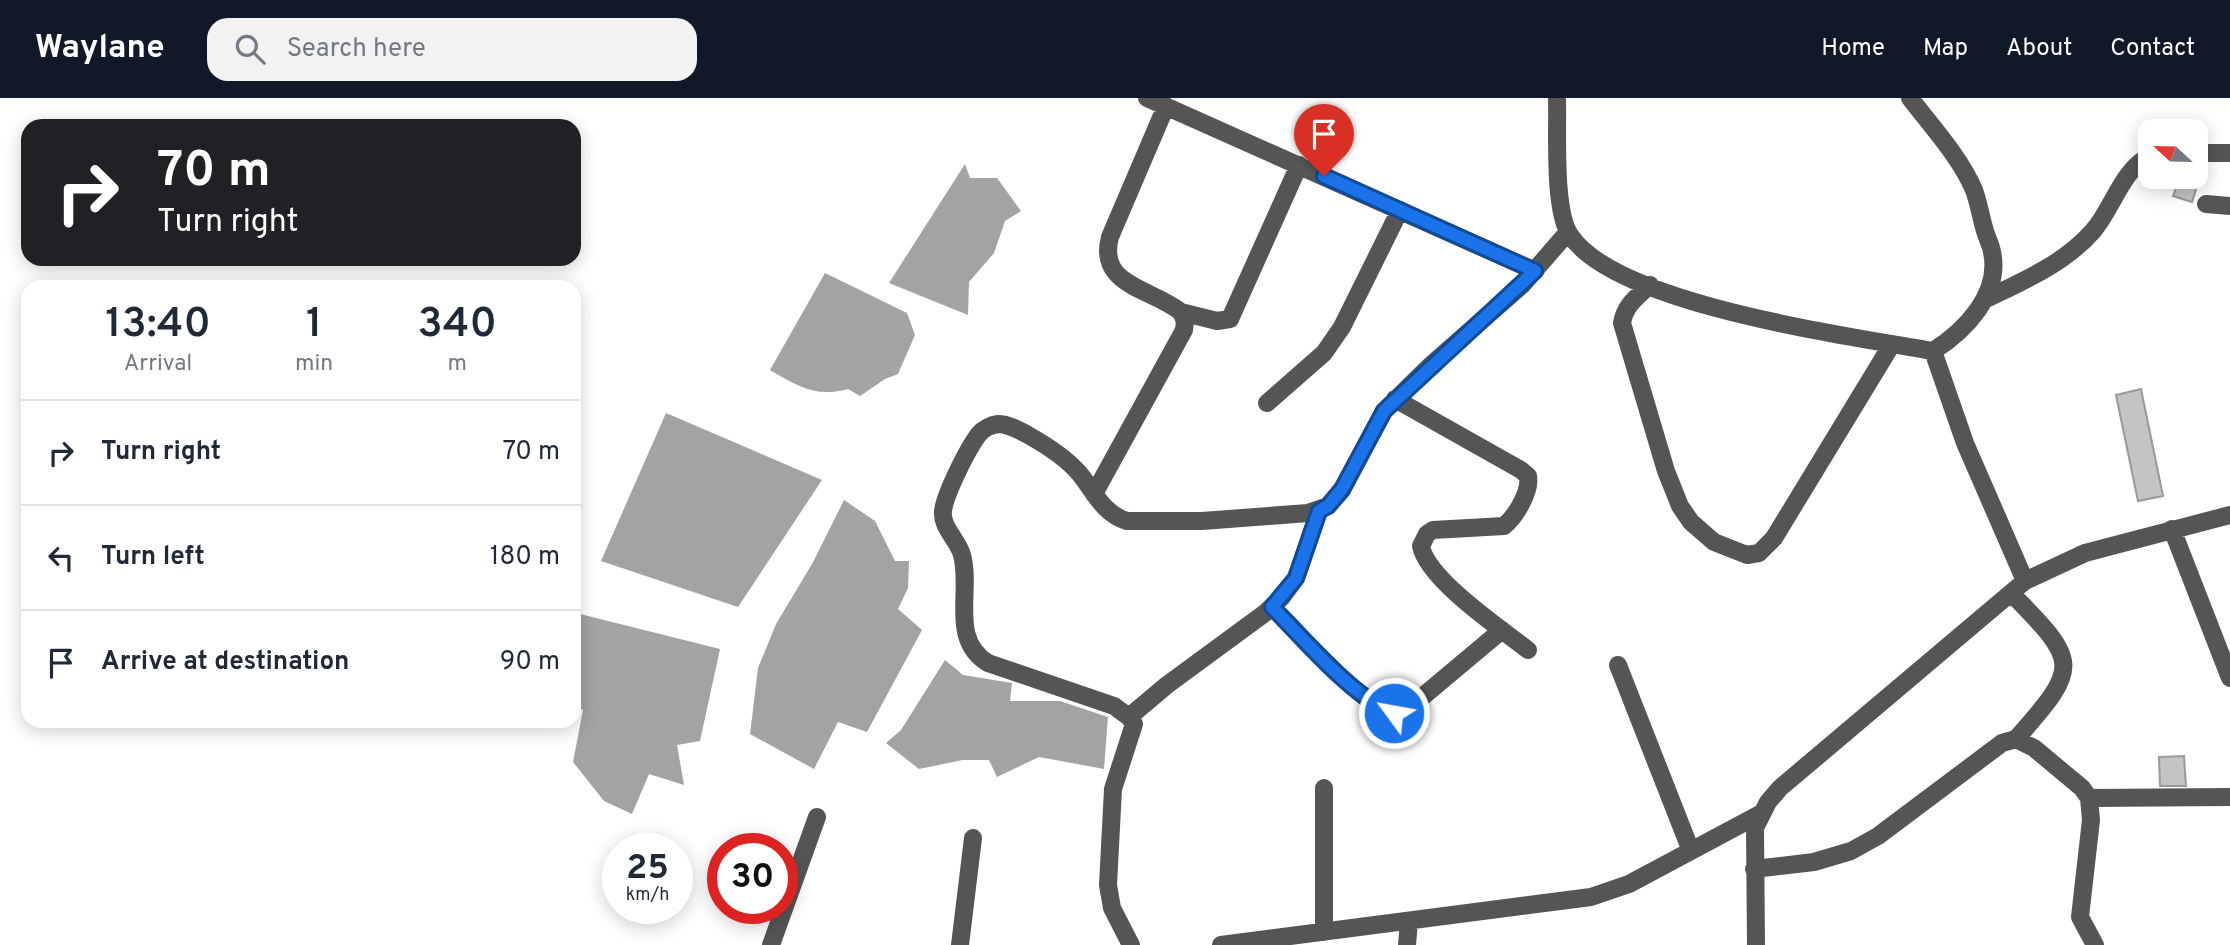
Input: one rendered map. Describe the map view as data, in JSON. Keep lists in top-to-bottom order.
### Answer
{
  "north": "left",
  "page": {
    "header": "Waylane",
    "search": "Search here",
    "nav": [
      "Home",
      "Map",
      "About",
      "Contact"
    ],
    "turn": ["70 m", "Turn right"],
    "eta": [
      "13:40",
      "Arrival",
      "1",
      "min",
      "340",
      "m"
    ],
    "list": [
      {
        "name": "Turn right",
        "value": "70 m"
      },
      {
        "name": "Turn left",
        "value": "180 m"
      },
      {
        "name": "Arrive at destination",
        "value": "90 m"
      }
    ],
    "speed": "25 km/h",
    "limit": "30"
  }
}
